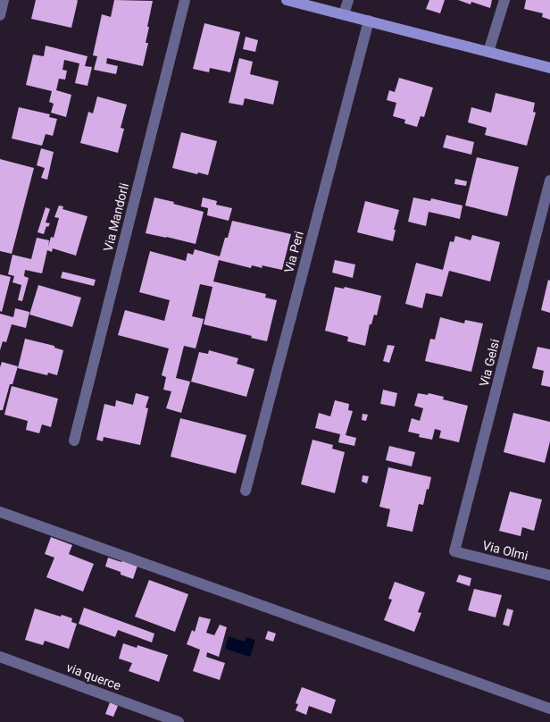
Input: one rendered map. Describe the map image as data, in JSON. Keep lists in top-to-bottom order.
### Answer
{
  "streets": {
    "street": [
      "Via Mandorli",
      "Via Peri",
      "Via Gelsi",
      "Via Olmi",
      "via querce"
    ]
  },
  "crossings": [
    ["Via Gelsi", "Via Olmi"]
  ]
}
